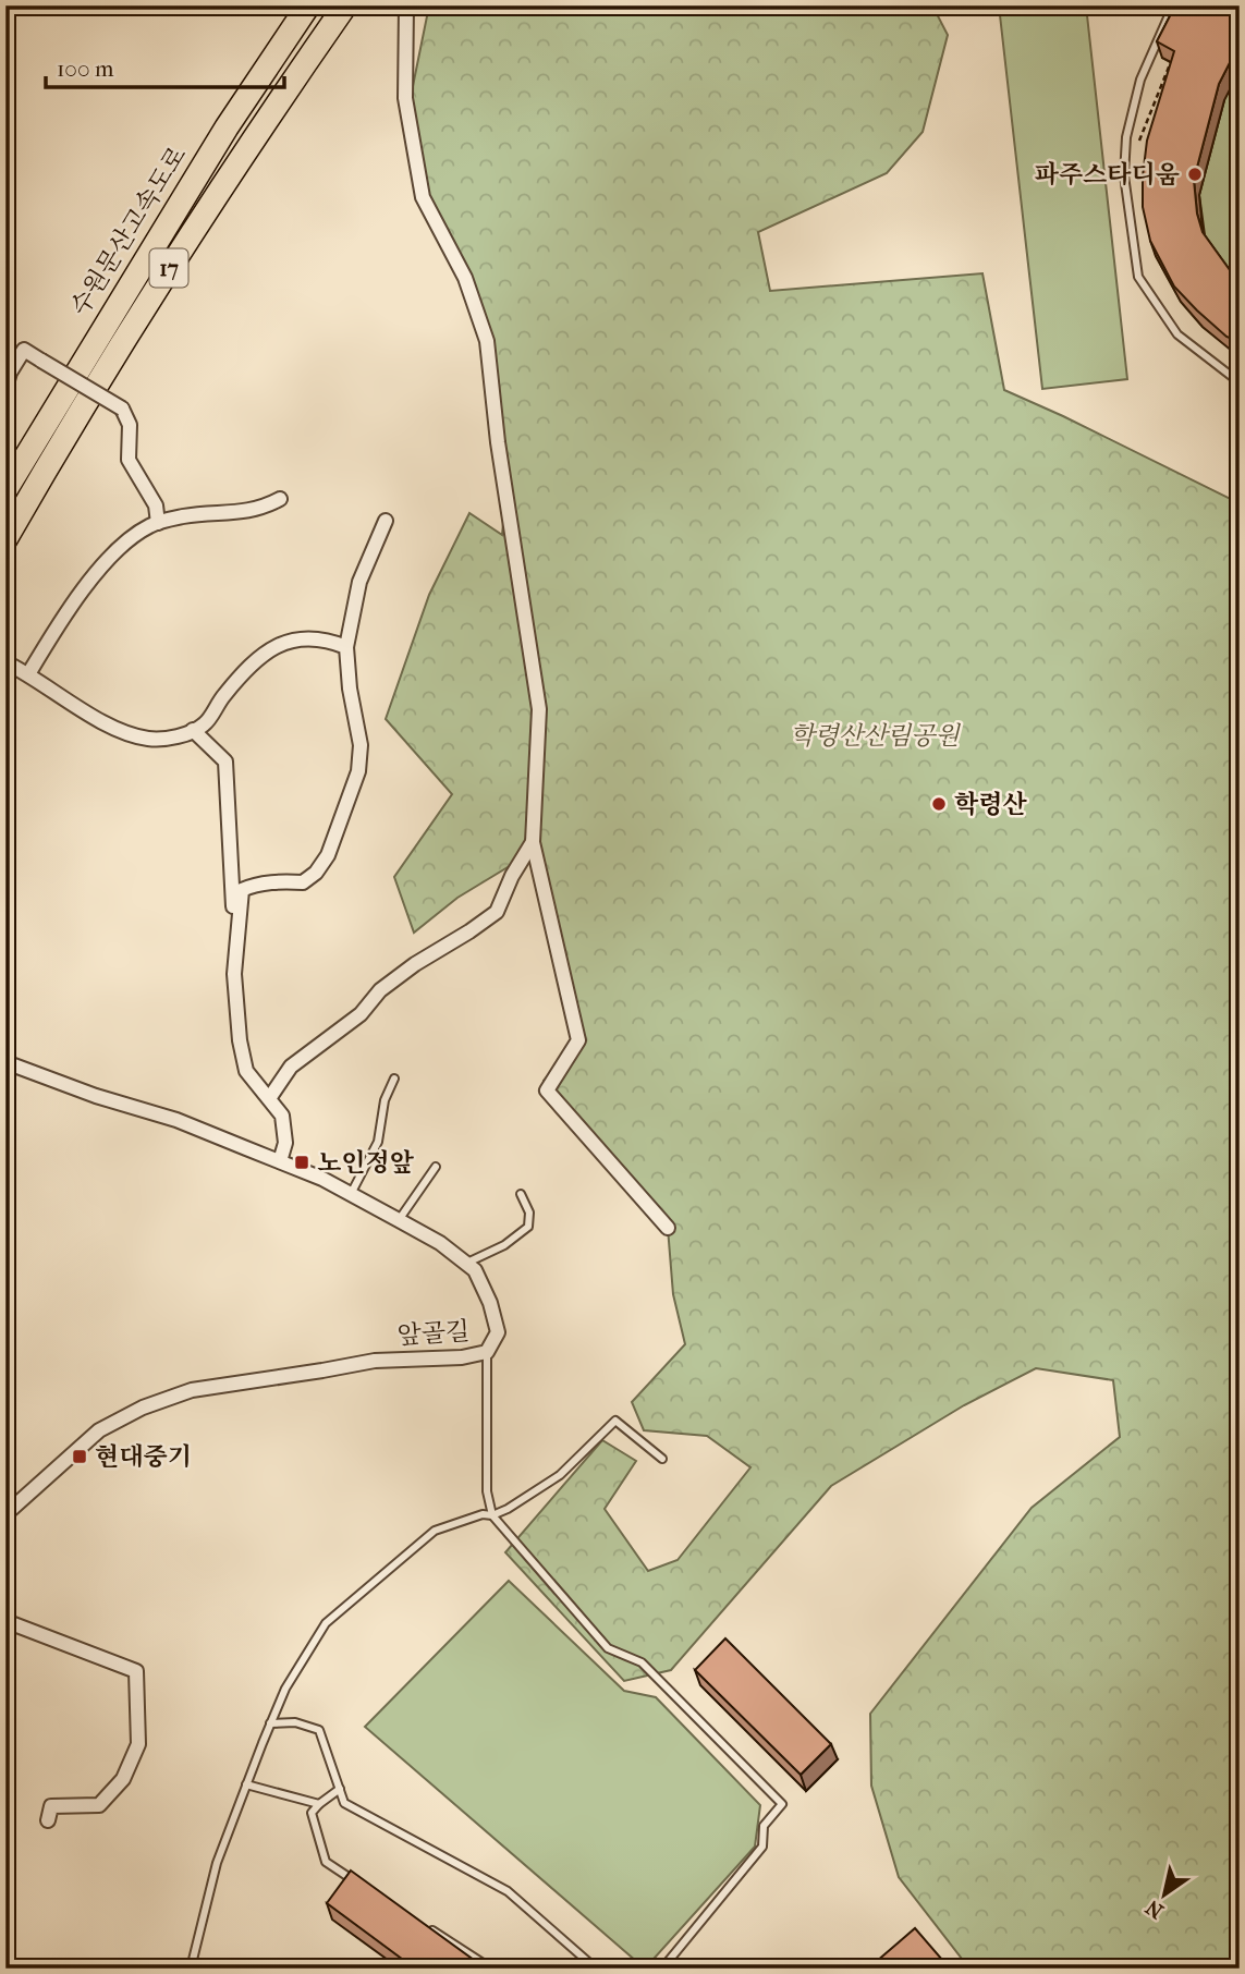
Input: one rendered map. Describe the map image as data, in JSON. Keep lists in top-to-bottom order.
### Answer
{
  "streets": {
    "highway": ["수원문산고속도로", "17"],
    "street": ["앞골길"]
  },
  "parks": ["학령산산림공원"],
  "places": {
    "other": ["파주스타디움", "학령산"],
    "transit": ["노인정앞", "현대중기"]
  },
  "scale_bar": "100 m",
  "north": "bottom left"
}
